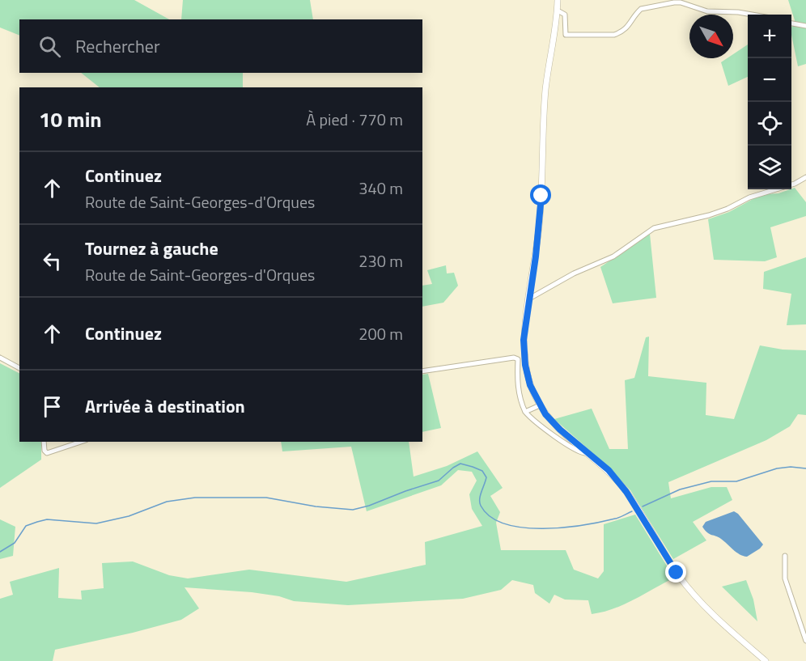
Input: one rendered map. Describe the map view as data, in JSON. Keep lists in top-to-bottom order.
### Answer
{
  "north": "bottom right",
  "page": {
    "map_buttons": ["+", "−"],
    "search": "Rechercher",
    "heading": ["10 min", "À pied · 770 m"],
    "list": [
      ["Continuez", "Route de Saint-Georges-d'Orques", "340 m"],
      ["Tournez à gauche", "Route de Saint-Georges-d'Orques", "230 m"],
      ["Continuez", "200 m"],
      "Arrivée à destination"
    ]
  }
}
